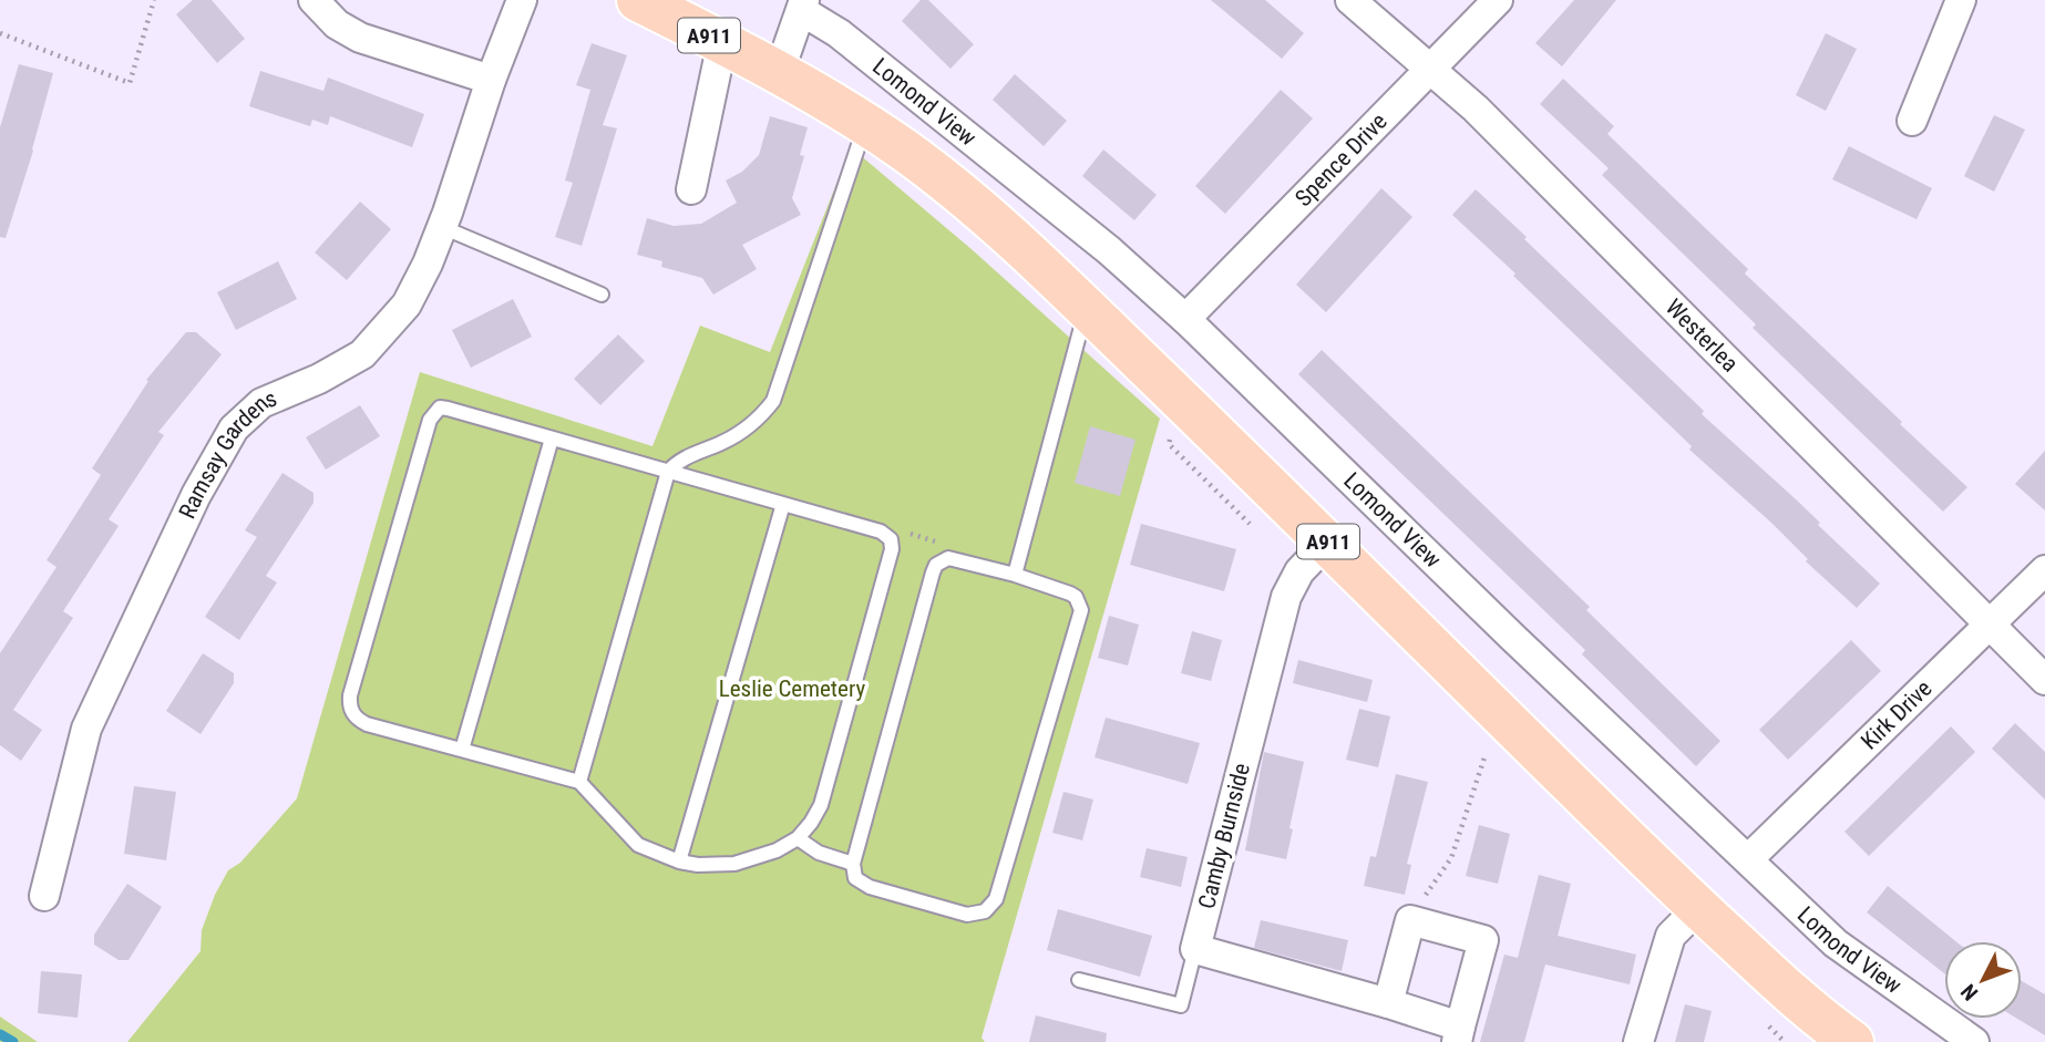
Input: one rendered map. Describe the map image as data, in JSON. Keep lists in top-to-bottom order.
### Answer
{
  "streets": {
    "main road": ["A911"],
    "street": [
      "Lomond View",
      "Spence Drive",
      "Westerlea",
      "Ramsay Gardens",
      "Kirk Drive",
      "Camby Burnside"
    ]
  },
  "crossings": [
    ["A911", "Camby Burnside"],
    ["Lomond View", "Spence Drive"],
    ["Lomond View", "Kirk Drive"],
    ["Spence Drive", "Westerlea"],
    ["Westerlea", "Kirk Drive"]
  ],
  "parks": ["Leslie Cemetery"],
  "north": "bottom left"
}
